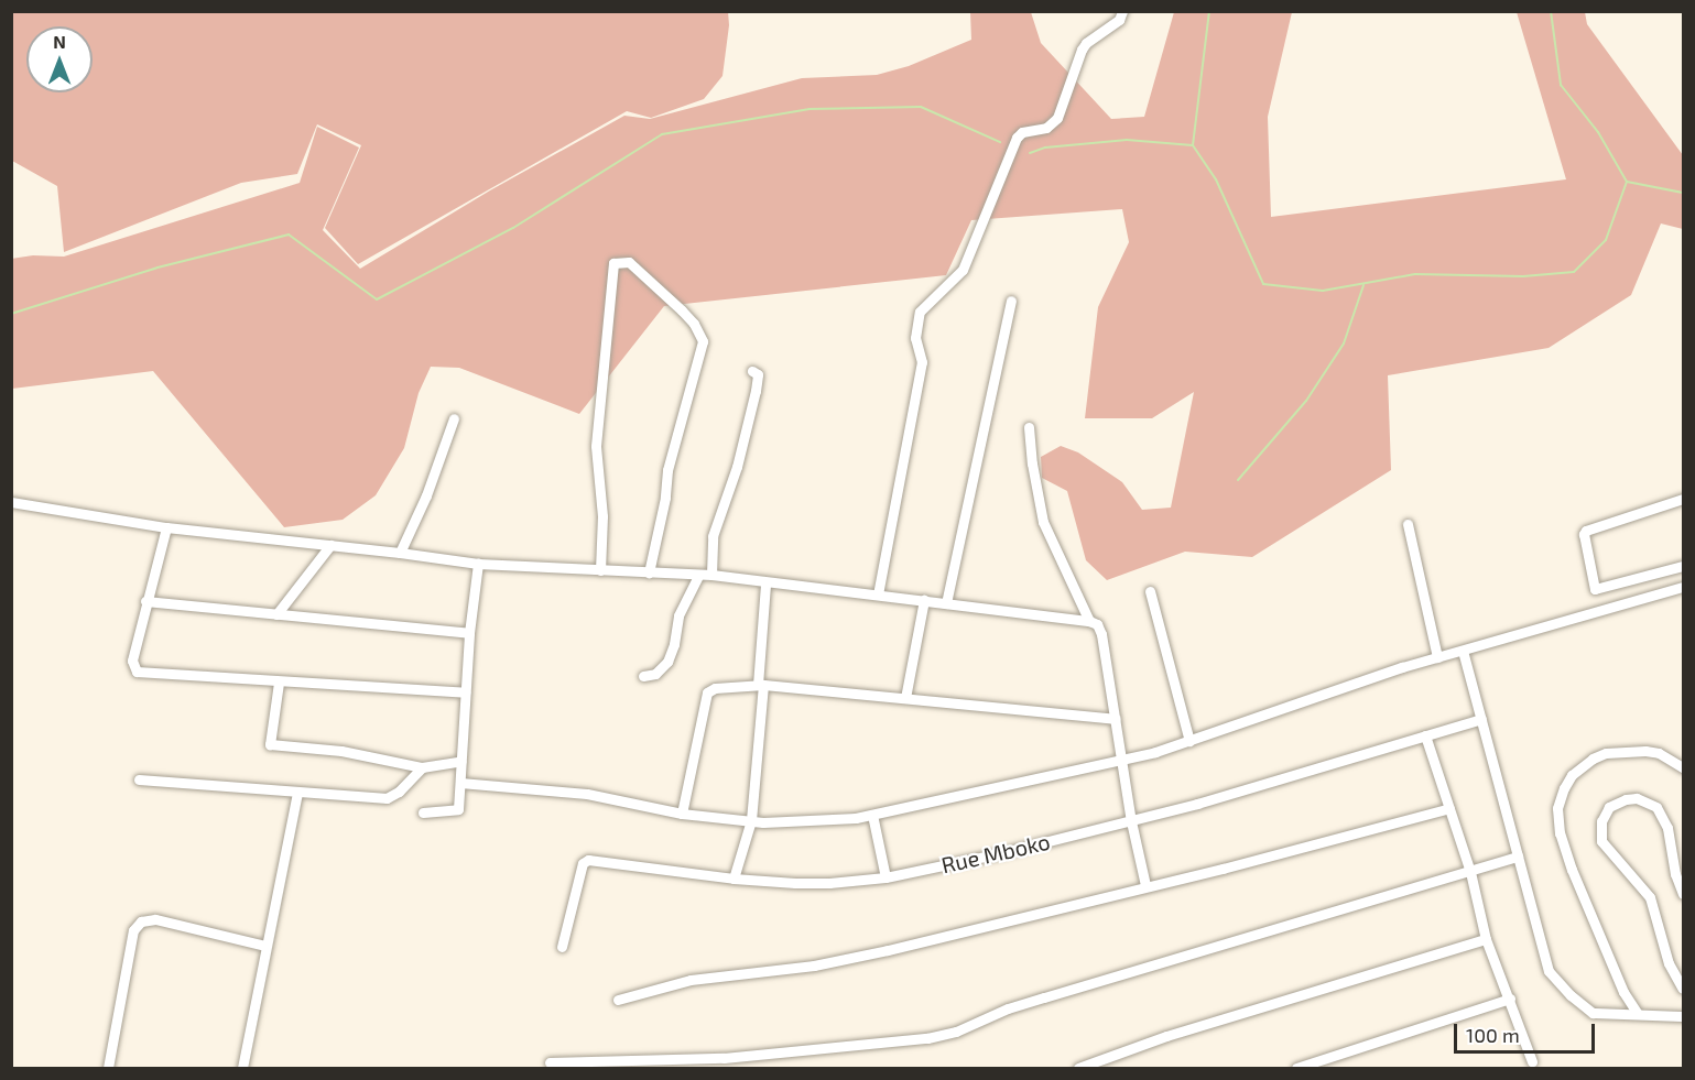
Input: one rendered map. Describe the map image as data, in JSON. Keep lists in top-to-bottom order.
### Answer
{
  "streets": {
    "street": ["Rue Mboko"]
  },
  "scale_bar": "100 m",
  "north": "top"
}
